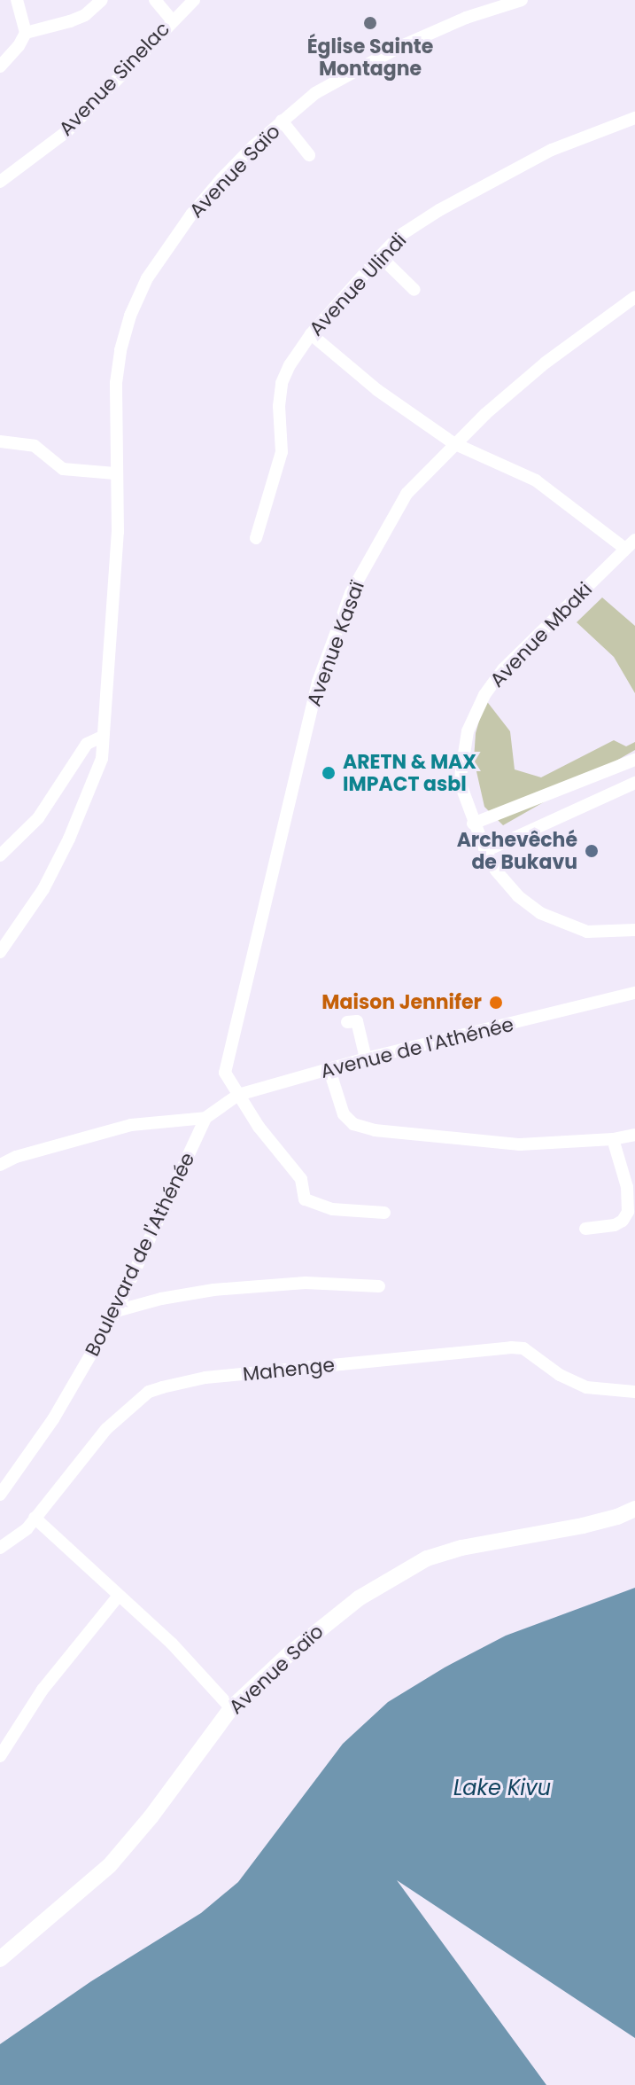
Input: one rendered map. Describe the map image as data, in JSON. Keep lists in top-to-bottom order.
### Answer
{
  "streets": {
    "street": [
      "Avenue Sinelac",
      "Avenue Saïo",
      "Avenue Ulindi",
      "Avenue Mbaki",
      "Avenue Kasaï",
      "Avenue de l'Athénée",
      "Boulevard de l'Athénée",
      "Mahenge"
    ]
  },
  "crossings": [
    ["Avenue Kasaï", "Avenue de l'Athénée"],
    ["Avenue de l'Athénée", "Boulevard de l'Athénée"]
  ],
  "water": ["Lake Kivu"],
  "places": [
    "Église Sainte Montagne",
    "ARETN & MAX IMPACT asbl",
    "Archevêché de Bukavu",
    "Maison Jennifer"
  ]
}
